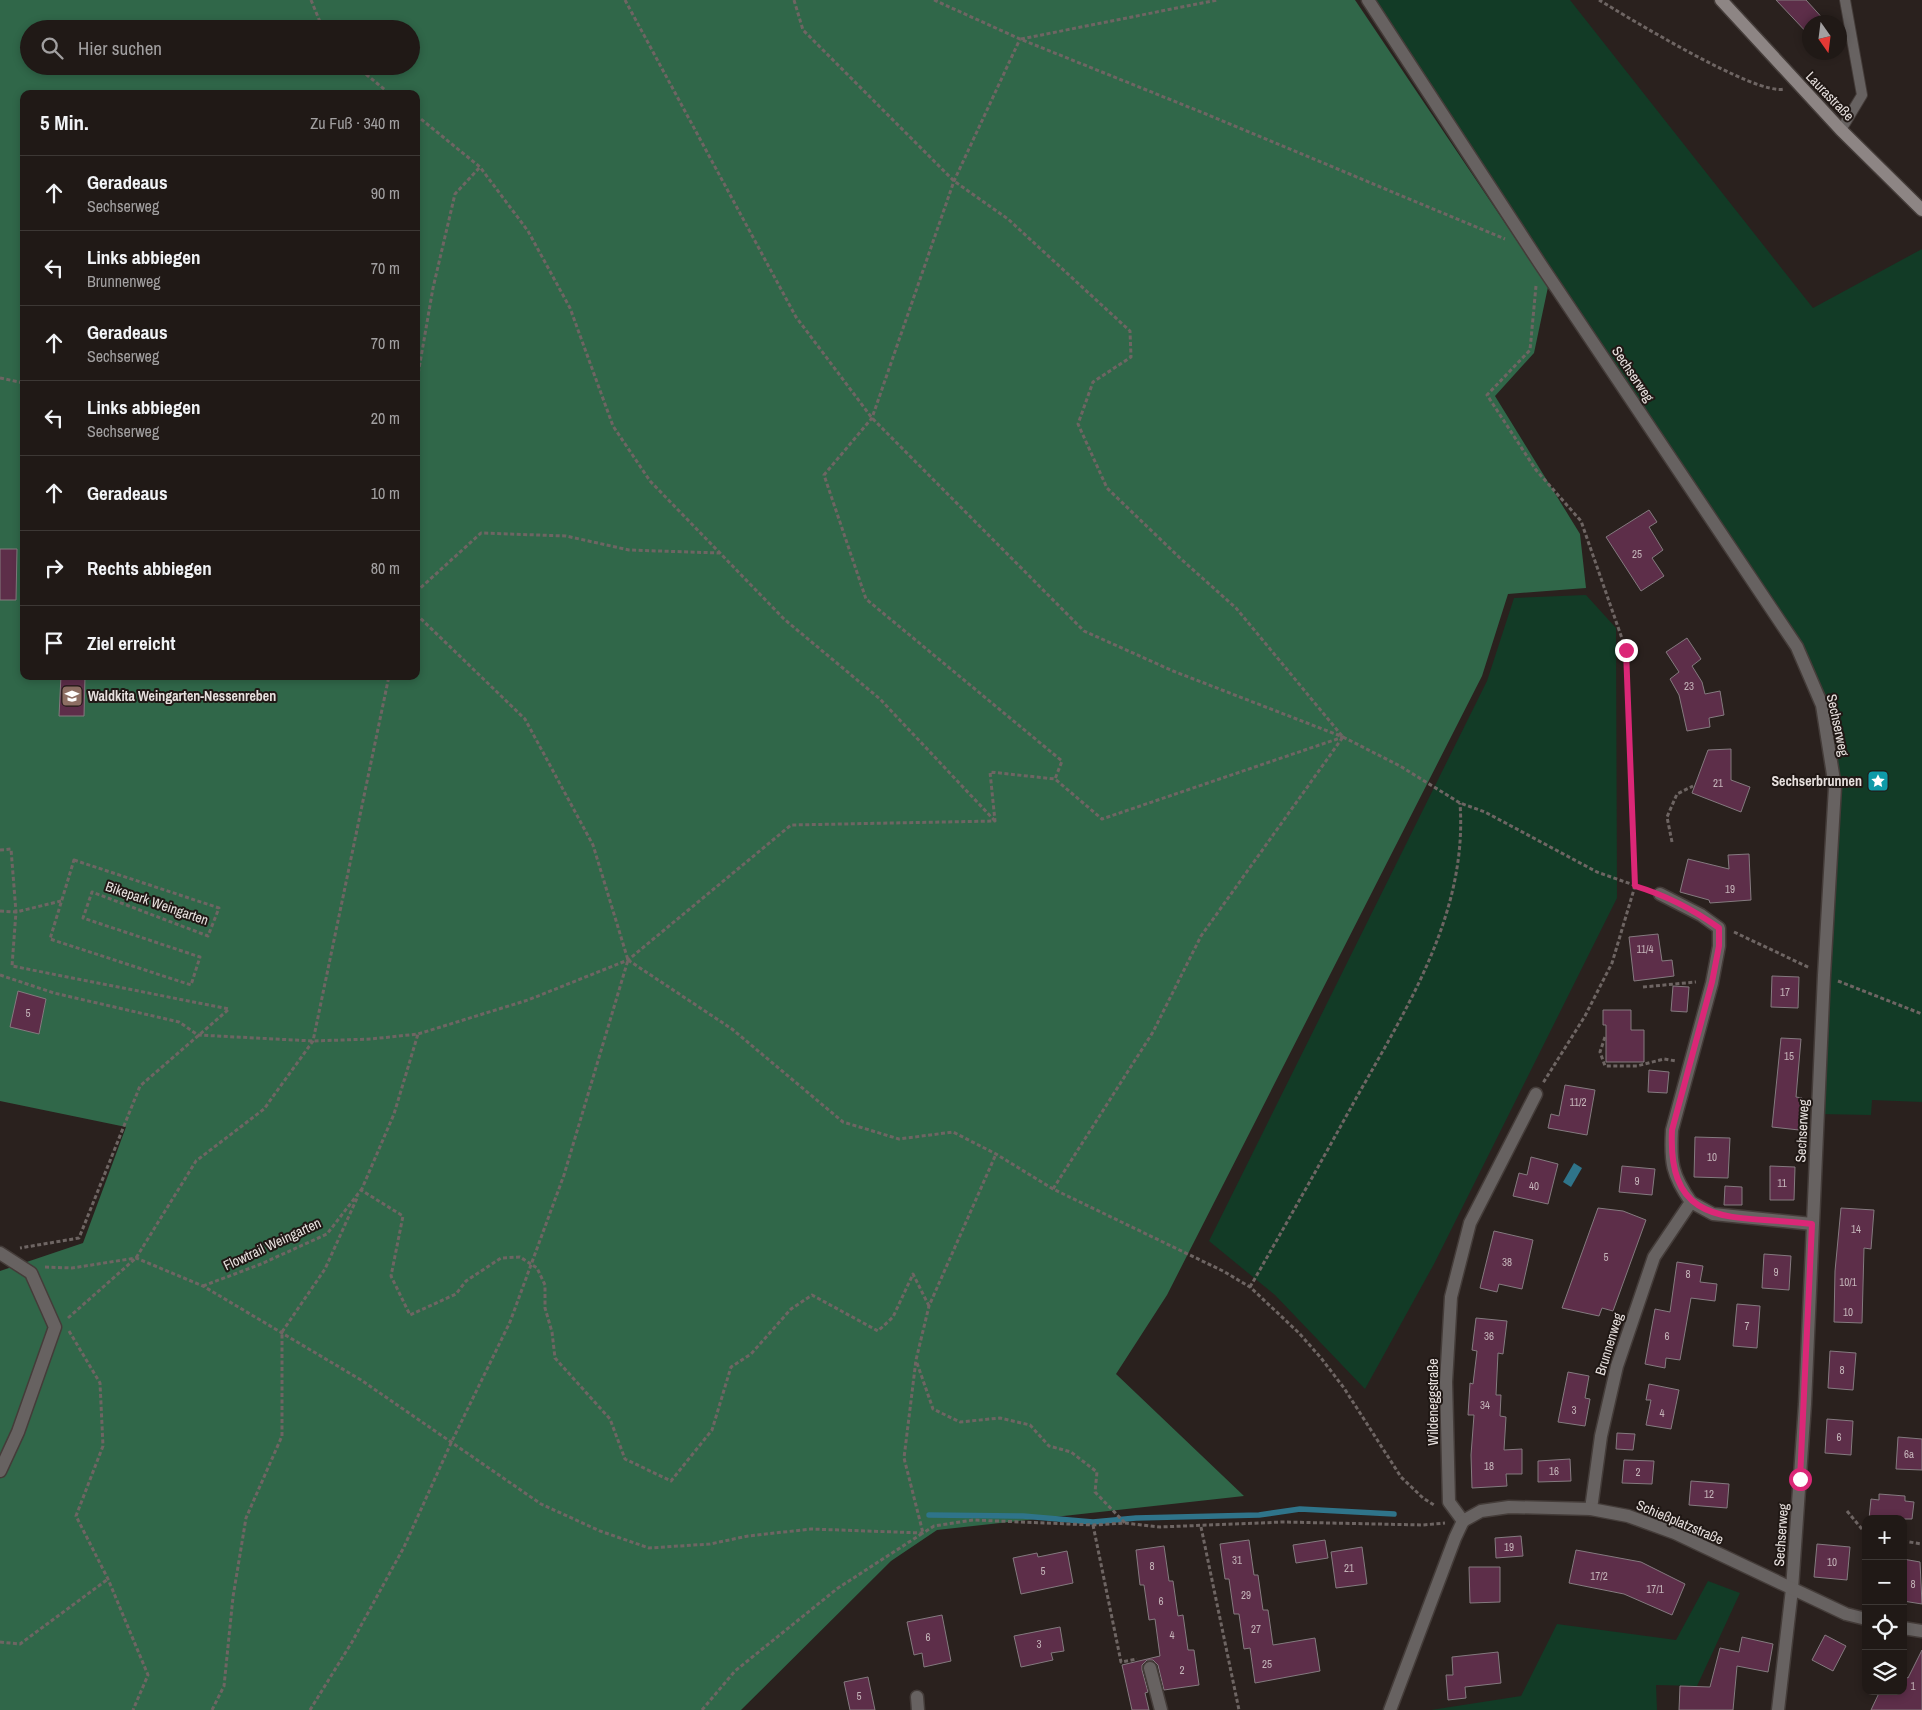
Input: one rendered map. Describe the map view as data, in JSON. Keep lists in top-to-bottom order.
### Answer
{
  "streets": {
    "street": [
      "Laurastraße",
      "Sechserweg",
      "Brunnenweg",
      "Wildeneggstraße",
      "Schießplatzstraße"
    ],
    "path": ["Bikepark Weingarten", "Flowtrail Weingarten"]
  },
  "crossings": [
    ["Sechserweg", "Schießplatzstraße"],
    ["Brunnenweg", "Schießplatzstraße"],
    ["Wildeneggstraße", "Schießplatzstraße"]
  ],
  "places": {
    "school or university": ["Waldkita Weingarten-Nessenreben"],
    "place": ["Sechserbrunnen"]
  },
  "house_numbers": [
    "25",
    "23",
    "21",
    "19",
    "11/4",
    "17",
    "5",
    "15",
    "11/2",
    "10",
    "9",
    "11",
    "40",
    "14",
    "5",
    "38",
    "9",
    "8",
    "10/1",
    "10",
    "7",
    "36",
    "6",
    "8",
    "34",
    "3",
    "4",
    "6",
    "6a",
    "18",
    "16",
    "2",
    "12",
    "19",
    "31",
    "10",
    "8",
    "21",
    "5",
    "17/2",
    "8",
    "17/1",
    "29",
    "6",
    "27",
    "4",
    "6",
    "3",
    "25",
    "2",
    "1",
    "5"
  ],
  "north": "bottom",
  "page": {
    "search": "Hier suchen",
    "heading": ["5 Min.", "Zu Fuß · 340 m"],
    "list": [
      ["Geradeaus", "Sechserweg", "90 m"],
      ["Links abbiegen", "Brunnenweg", "70 m"],
      ["Geradeaus", "Sechserweg", "70 m"],
      ["Links abbiegen", "Sechserweg", "20 m"],
      ["Geradeaus", "10 m"],
      ["Rechts abbiegen", "80 m"],
      "Ziel erreicht"
    ],
    "map_buttons": ["+", "−"]
  }
}
